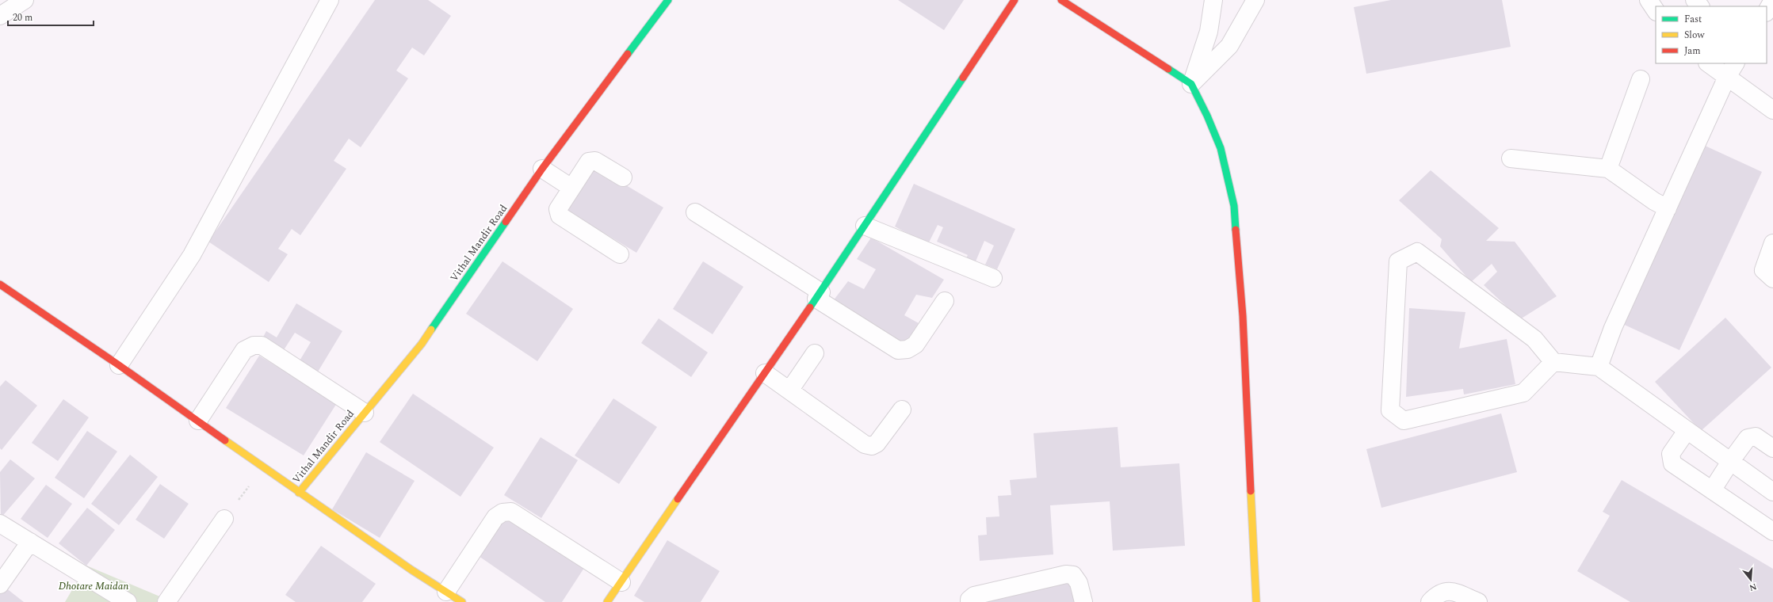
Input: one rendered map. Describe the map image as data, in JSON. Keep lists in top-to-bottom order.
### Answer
{
  "streets": {
    "street": ["Vithal Mandir Road"]
  },
  "parks": ["Dhotare Maidan"],
  "legend": ["Fast", "Slow", "Jam"],
  "scale_bar": "20 m",
  "north": "bottom"
}
